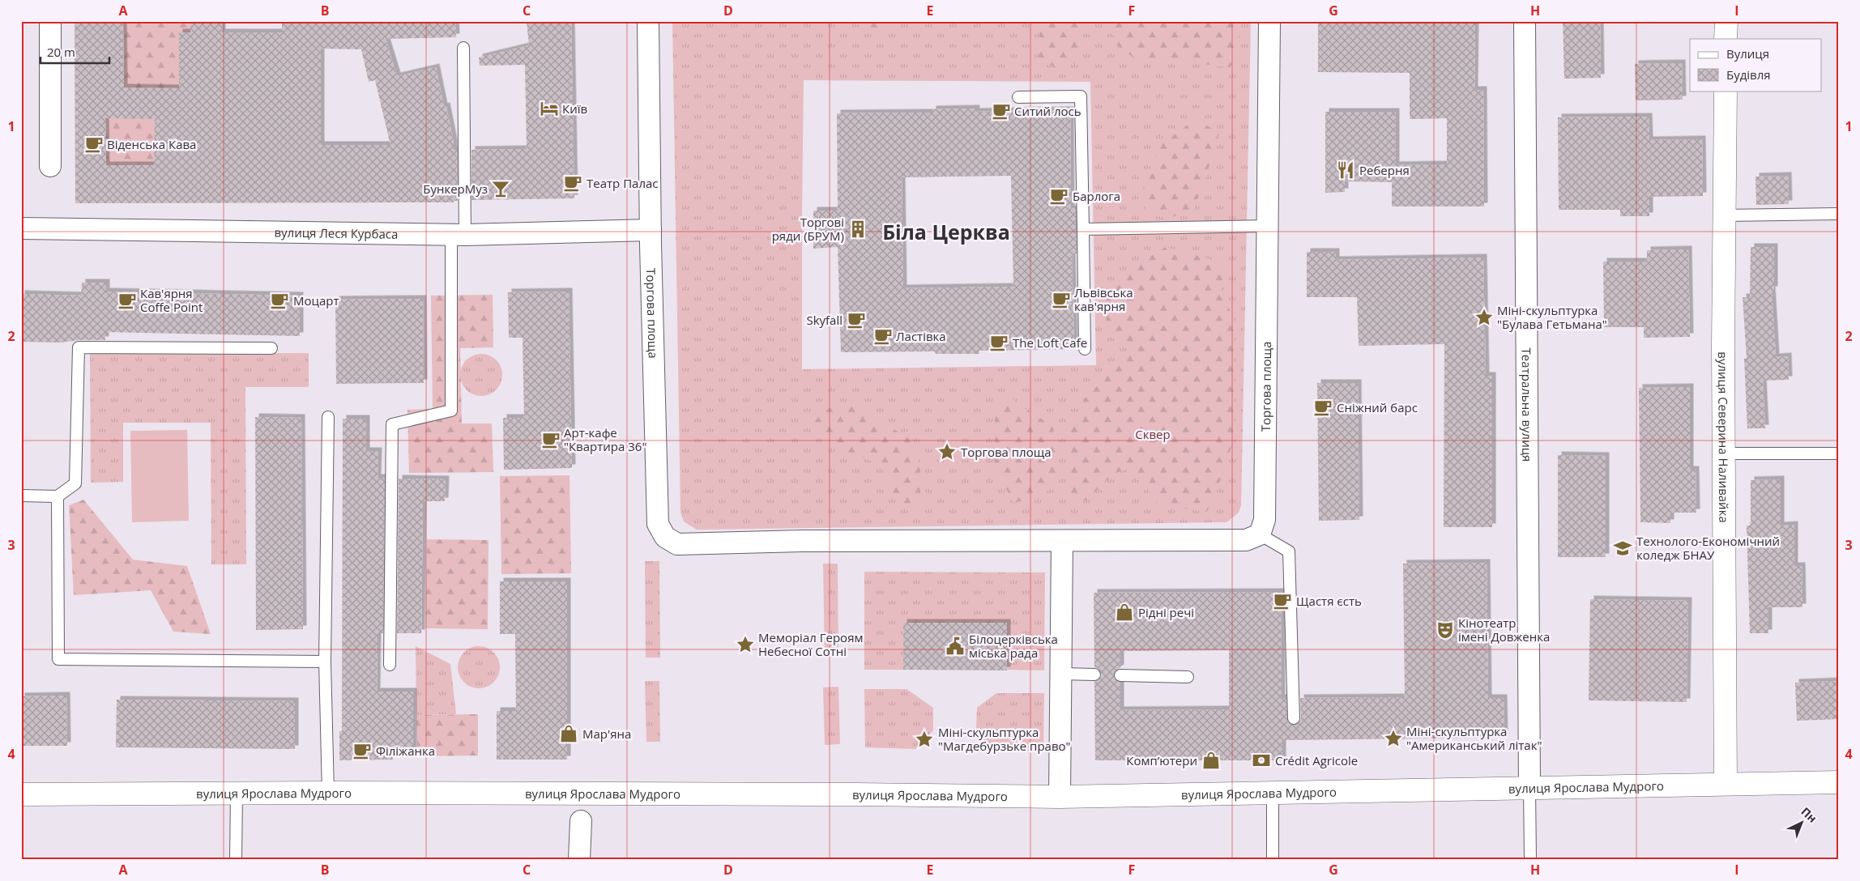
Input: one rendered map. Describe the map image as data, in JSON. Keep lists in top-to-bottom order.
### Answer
{
  "streets": {
    "main road": ["вулиця Северина Наливайка", "вулиця Ярослава Мудрого"],
    "street": ["вулиця Леся Курбаса", "Торгова площа", "Театральна вулиця"]
  },
  "crossings": [
    ["вулиця Леся Курбаса", "Торгова площа"],
    ["Театральна вулиця", "вулиця Ярослава Мудрого"],
    ["вулиця Северина Наливайка", "вулиця Ярослава Мудрого"]
  ],
  "districts": ["Біла Церква"],
  "parks": ["Сквер"],
  "places": {
    "hotel": ["Київ"],
    "cafe": [
      "Ситий лось",
      "Віденська Кава",
      "Театр Палас",
      "Барлога",
      "Львівська кав'ярня",
      "Кав'ярня Coffe Point",
      "Моцарт",
      "Skyfall",
      "Ластівка",
      "The Loft Cafe",
      "Сніжний барс",
      "Арт-кафе \"Квартира 36\"",
      "Щастя єсть",
      "Філіжанка"
    ],
    "restaurant": ["Реберня"],
    "bar": ["БункерМуз"],
    "building": ["Торгові ряди (БРУМ)"],
    "place": [
      "Міні-скульптурка \"Булава Гетьмана\"",
      "Торгова площа",
      "Меморіал Героям Небесної Сотні",
      "Міні-скульптурка \"Американський літак\"",
      "Міні-скульптурка \"Магдебурзьке право\""
    ],
    "school or university": ["Технолого-Економічний коледж БНАУ"],
    "shop": ["Рідні речі", "Мар'яна", "Комп’ютери"],
    "theatre": ["Кінотеатр імені Довженка"],
    "public building": ["Білоцерківська міська рада"],
    "bank": ["Crédit Agricole"]
  },
  "legend": ["Вулиця", "Будівля"],
  "scale_bar": "20 m",
  "north": "top right",
  "grid": {
    "columns": [
      "A",
      "B",
      "C",
      "D",
      "E",
      "F",
      "G",
      "H",
      "I"
    ],
    "rows": [
      "1",
      "2",
      "3",
      "4"
    ]
  }
}
